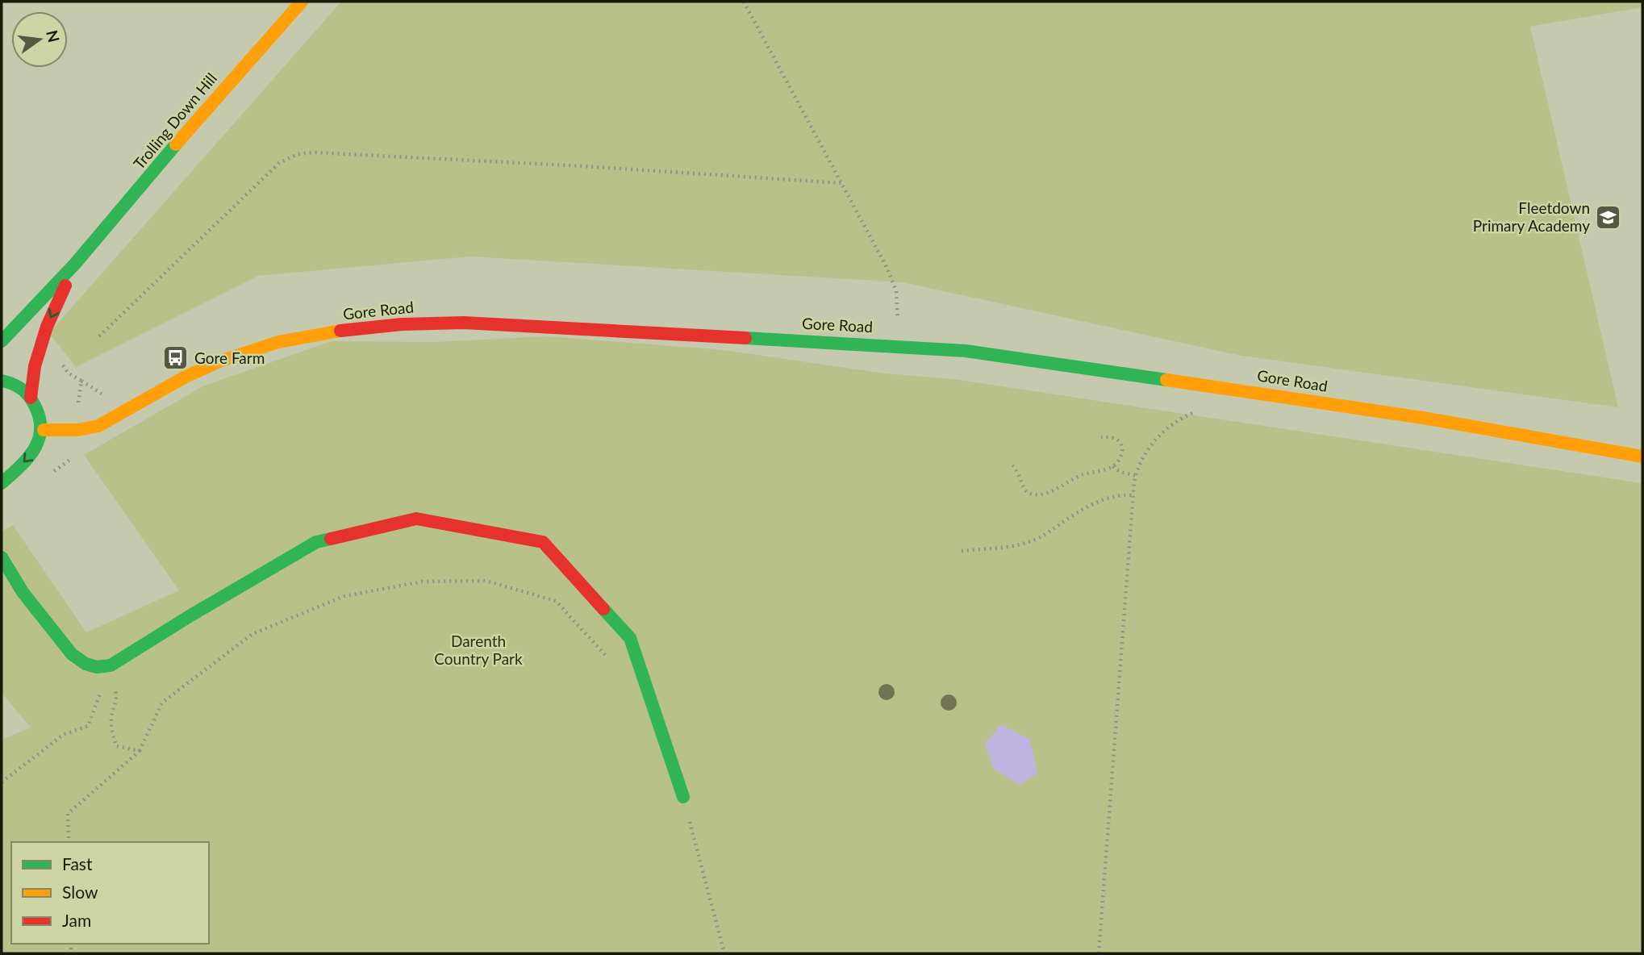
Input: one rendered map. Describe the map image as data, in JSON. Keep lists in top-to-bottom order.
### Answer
{
  "streets": {
    "street": ["Trolling Down Hill", "Gore Road"]
  },
  "parks": ["Darenth Country Park"],
  "places": {
    "school or university": ["Fleetdown Primary Academy"],
    "bus stop": ["Gore Farm"]
  },
  "legend": ["Fast", "Slow", "Jam"],
  "north": "right"
}
